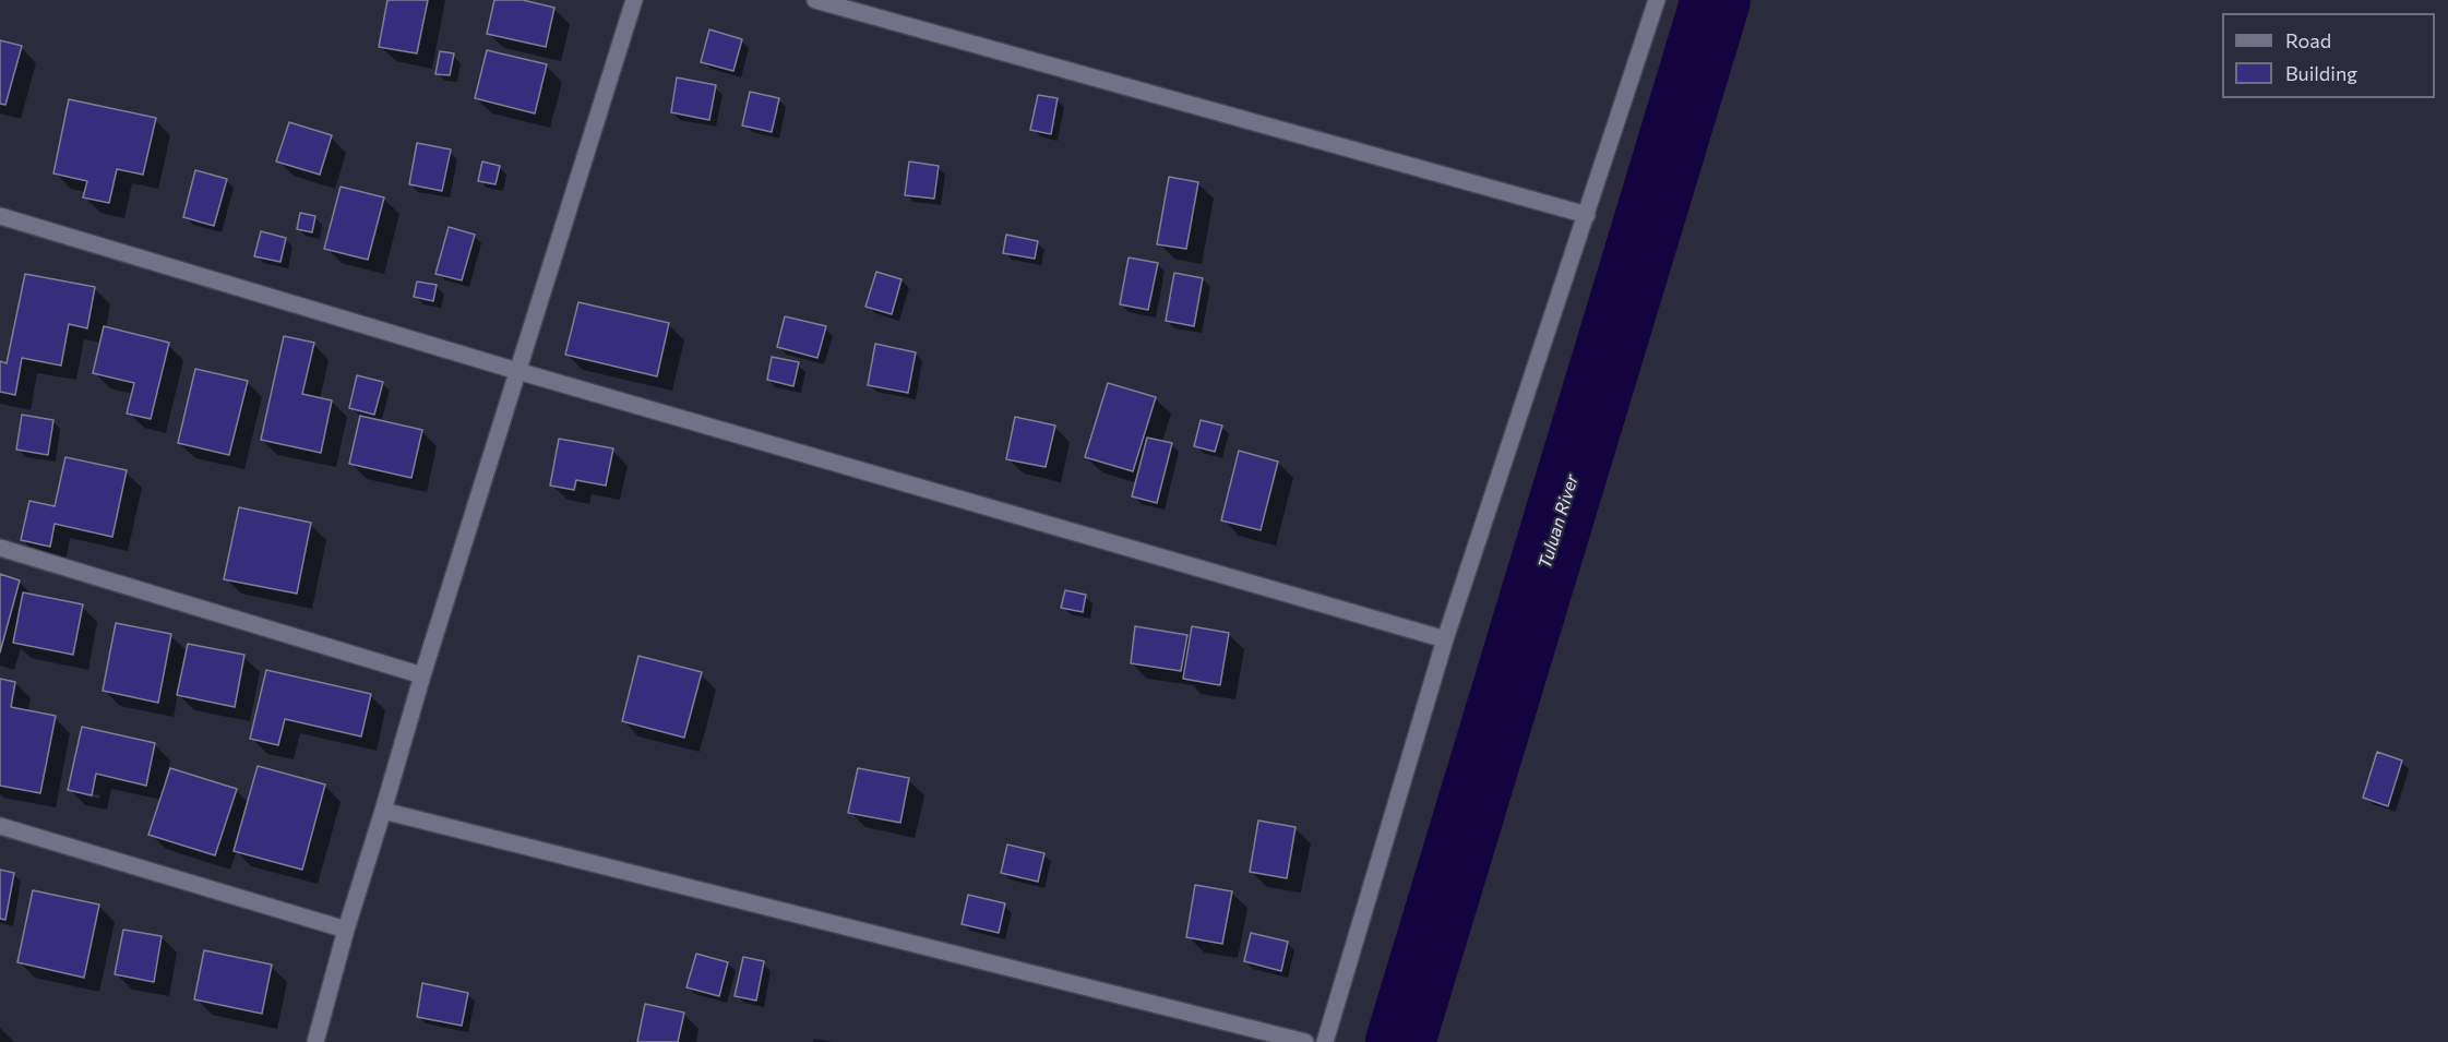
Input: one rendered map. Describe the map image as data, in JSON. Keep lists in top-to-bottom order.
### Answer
{
  "water": ["Tuluan River"],
  "legend": ["Road", "Building"]
}
